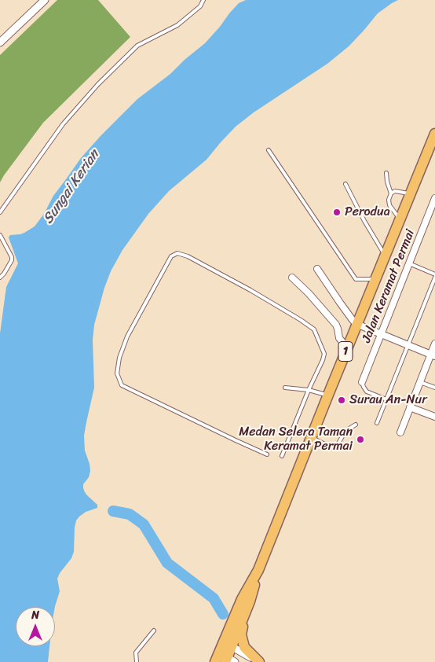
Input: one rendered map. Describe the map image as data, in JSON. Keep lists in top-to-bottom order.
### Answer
{
  "streets": {
    "highway": ["1"],
    "street": ["Jalan Keramat Permai"]
  },
  "water": ["Sungai Kerian"],
  "places": ["Perodua", "Surau An-Nur", "Medan Selera Taman Keramat Permai"],
  "north": "top"
}
